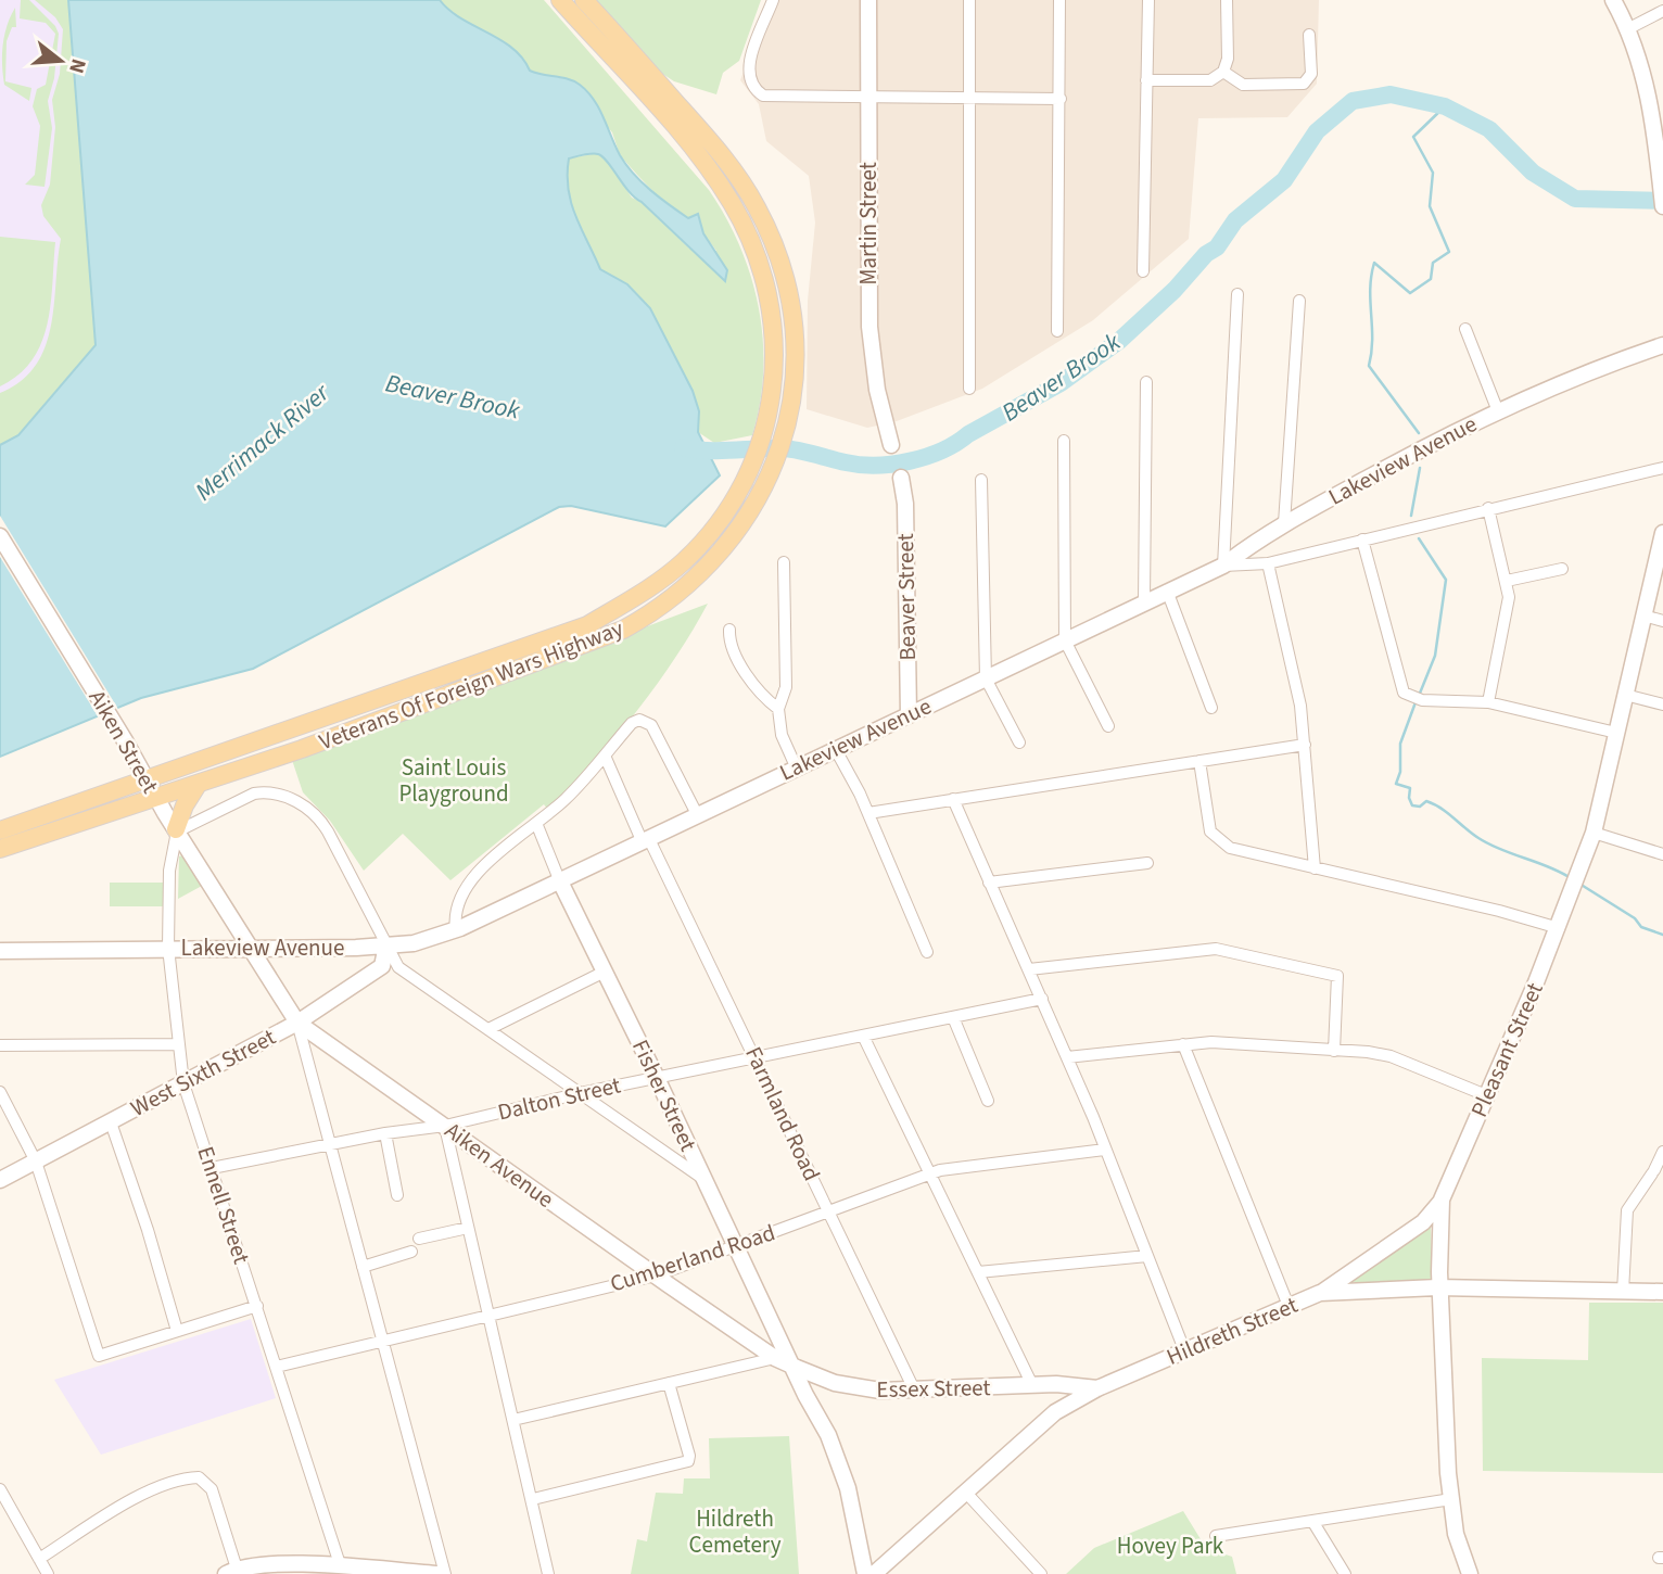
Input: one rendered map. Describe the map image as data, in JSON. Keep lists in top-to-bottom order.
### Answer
{
  "streets": {
    "main road": [
      "Martin Street",
      "Lakeview Avenue",
      "Beaver Street",
      "Veterans Of Foreign Wars Highway",
      "Aiken Street",
      "Pleasant Street",
      "West Sixth Street",
      "Fisher Street",
      "Aiken Avenue",
      "Hildreth Street",
      "Essex Street"
    ],
    "street": [
      "Dalton Street",
      "Farmland Road",
      "Ennell Street",
      "Cumberland Road"
    ]
  },
  "crossings": [
    ["Lakeview Avenue", "Beaver Street"],
    ["Lakeview Avenue", "Aiken Street"],
    ["Lakeview Avenue", "West Sixth Street"],
    ["Lakeview Avenue", "Fisher Street"],
    ["Lakeview Avenue", "Farmland Road"],
    ["Lakeview Avenue", "Aiken Avenue"],
    ["Lakeview Avenue", "Ennell Street"],
    ["Veterans Of Foreign Wars Highway", "Aiken Street"],
    ["Aiken Street", "Aiken Avenue"],
    ["Aiken Street", "Ennell Street"],
    ["Pleasant Street", "Hildreth Street"],
    ["West Sixth Street", "Aiken Avenue"],
    ["West Sixth Street", "Ennell Street"],
    ["Fisher Street", "Dalton Street"],
    ["Fisher Street", "Cumberland Road"],
    ["Fisher Street", "Essex Street"],
    ["Dalton Street", "Farmland Road"],
    ["Dalton Street", "Aiken Avenue"],
    ["Dalton Street", "Ennell Street"],
    ["Farmland Road", "Cumberland Road"],
    ["Farmland Road", "Essex Street"],
    ["Aiken Avenue", "Cumberland Road"],
    ["Aiken Avenue", "Essex Street"],
    ["Ennell Street", "Cumberland Road"],
    ["Hildreth Street", "Essex Street"]
  ],
  "water": ["Beaver Brook", "Merrimack River"],
  "parks": ["Saint Louis Playground", "Hildreth Cemetery", "Hovey Park"],
  "north": "right"
}
